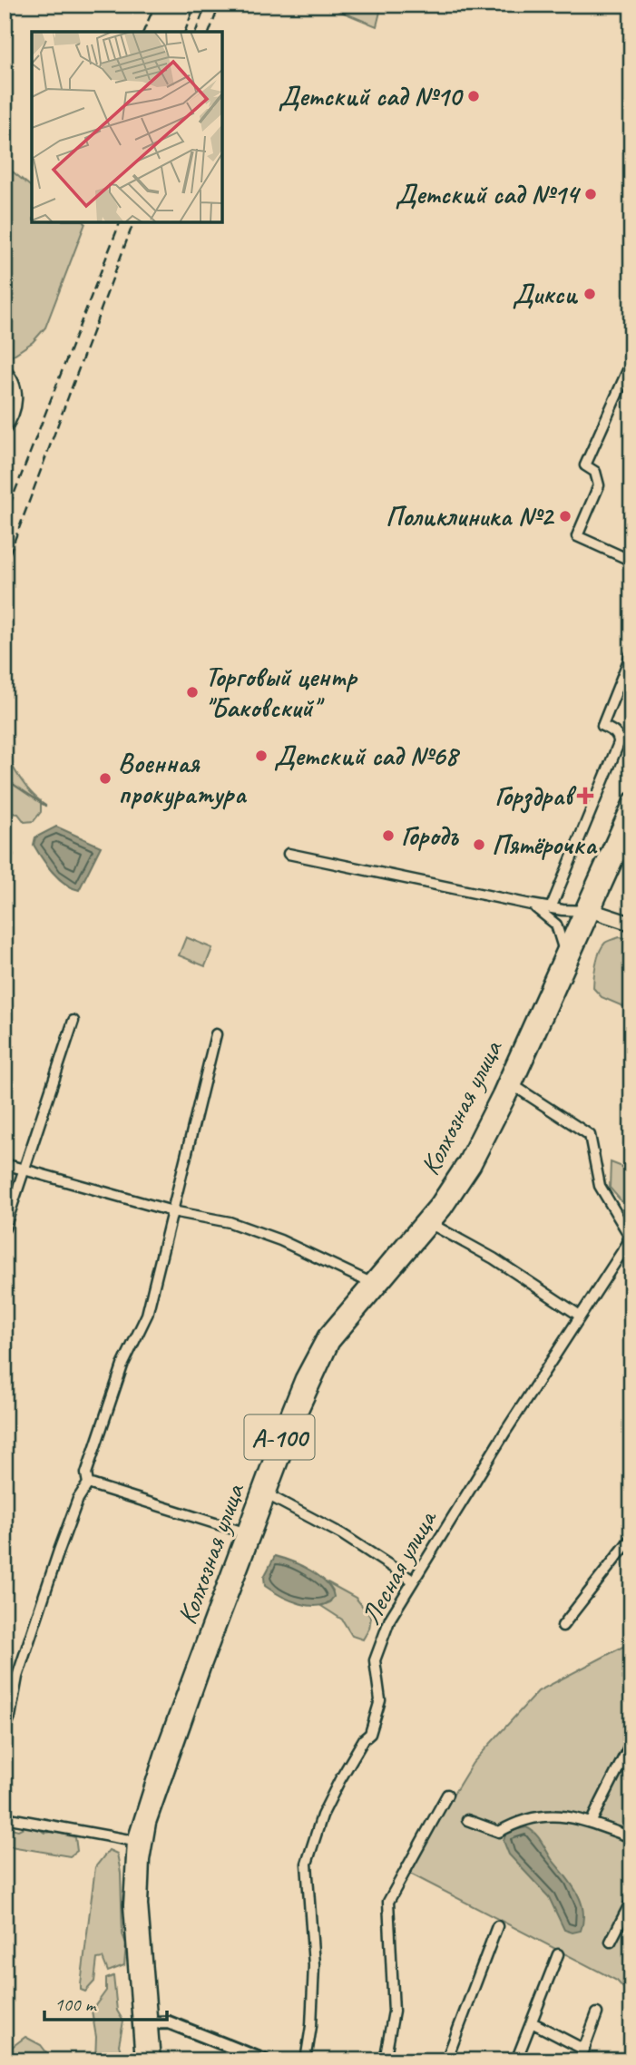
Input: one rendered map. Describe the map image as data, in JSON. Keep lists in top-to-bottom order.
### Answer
{
  "streets": {
    "main road": ["Колхозная улица", "А-100"],
    "street": ["Лесная улица"]
  },
  "crossings": [
    ["Колхозная улица", "А-100"]
  ],
  "places": {
    "other": [
      "Детский сад №10",
      "Детский сад №14",
      "Дикси",
      "Поликлиника №2",
      "Торговый центр \"Баковский\"",
      "Детский сад №68",
      "Военная прокуратура",
      "Городъ",
      "Пятёрочка"
    ],
    "health": ["Горздрав"]
  },
  "scale_bar": "100 m"
}
